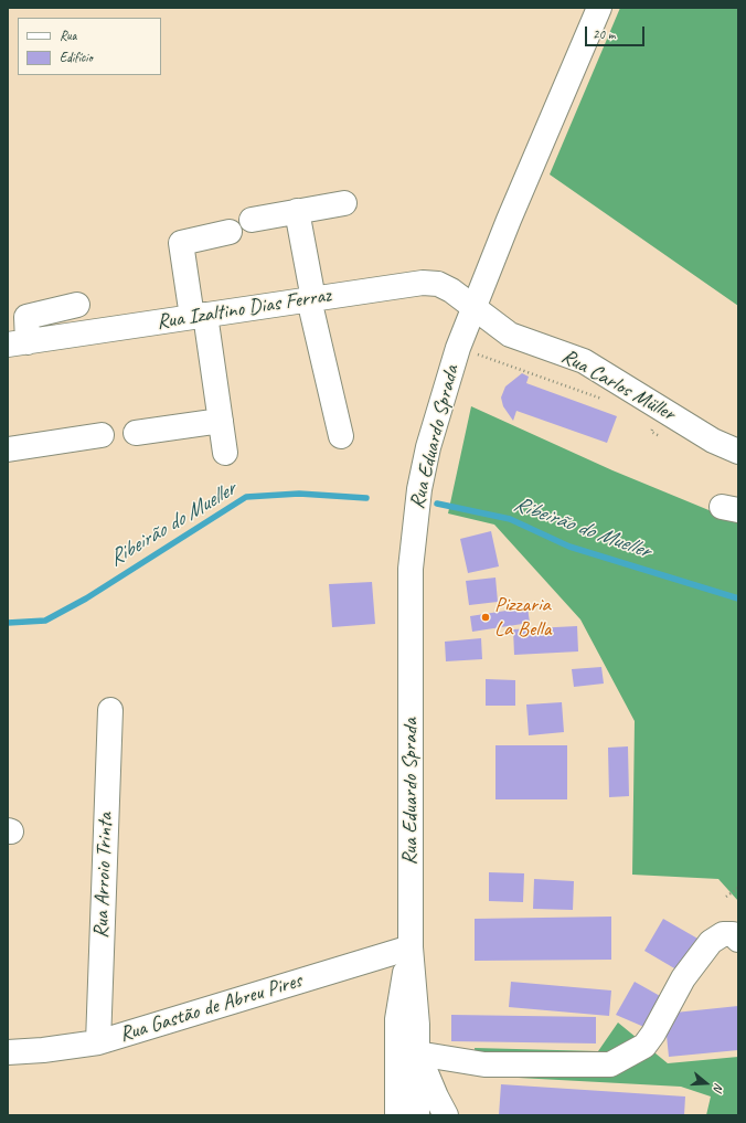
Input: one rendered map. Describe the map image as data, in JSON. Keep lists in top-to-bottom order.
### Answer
{
  "streets": {
    "street": [
      "Rua Izaltino Dias Ferraz",
      "Rua Carlos Müller",
      "Rua Eduardo Sprada",
      "Rua Arroio Trinta",
      "Rua Gastão de Abreu Pires"
    ]
  },
  "crossings": [
    ["Rua Izaltino Dias Ferraz", "Rua Carlos Müller"],
    ["Rua Izaltino Dias Ferraz", "Rua Eduardo Sprada"],
    ["Rua Carlos Müller", "Rua Eduardo Sprada"],
    ["Rua Eduardo Sprada", "Rua Gastão de Abreu Pires"],
    ["Rua Arroio Trinta", "Rua Gastão de Abreu Pires"]
  ],
  "water": ["Ribeirão do Mueller"],
  "places": ["Pizzaria La Bella"],
  "legend": ["Rua", "Edifício"],
  "scale_bar": "20 m",
  "north": "right"
}
